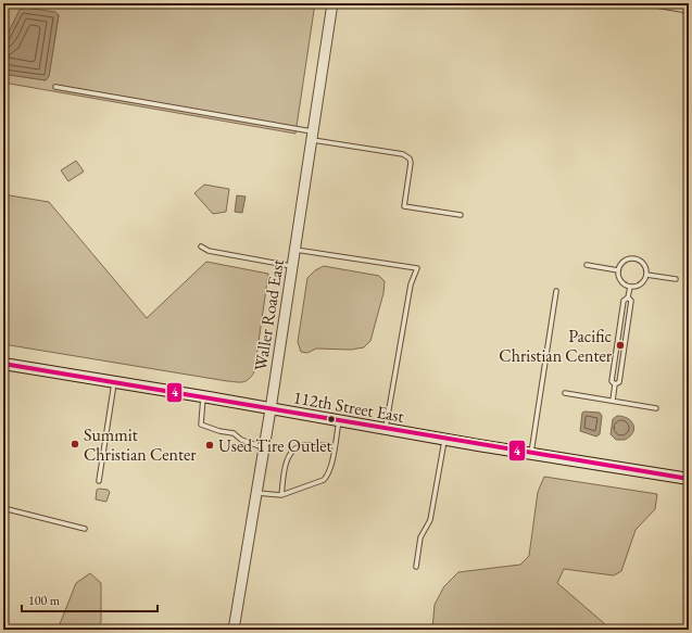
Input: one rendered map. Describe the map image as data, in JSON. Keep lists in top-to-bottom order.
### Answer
{
  "streets": {
    "main road": ["112th Street East"],
    "street": ["Waller Road East"]
  },
  "crossings": [
    ["Waller Road East", "112th Street East"]
  ],
  "places": ["Pacific Christian Center", "Summit Christian Center", "Used Tire Outlet"],
  "lines": ["transit line 4"],
  "scale_bar": "100 m"
}
